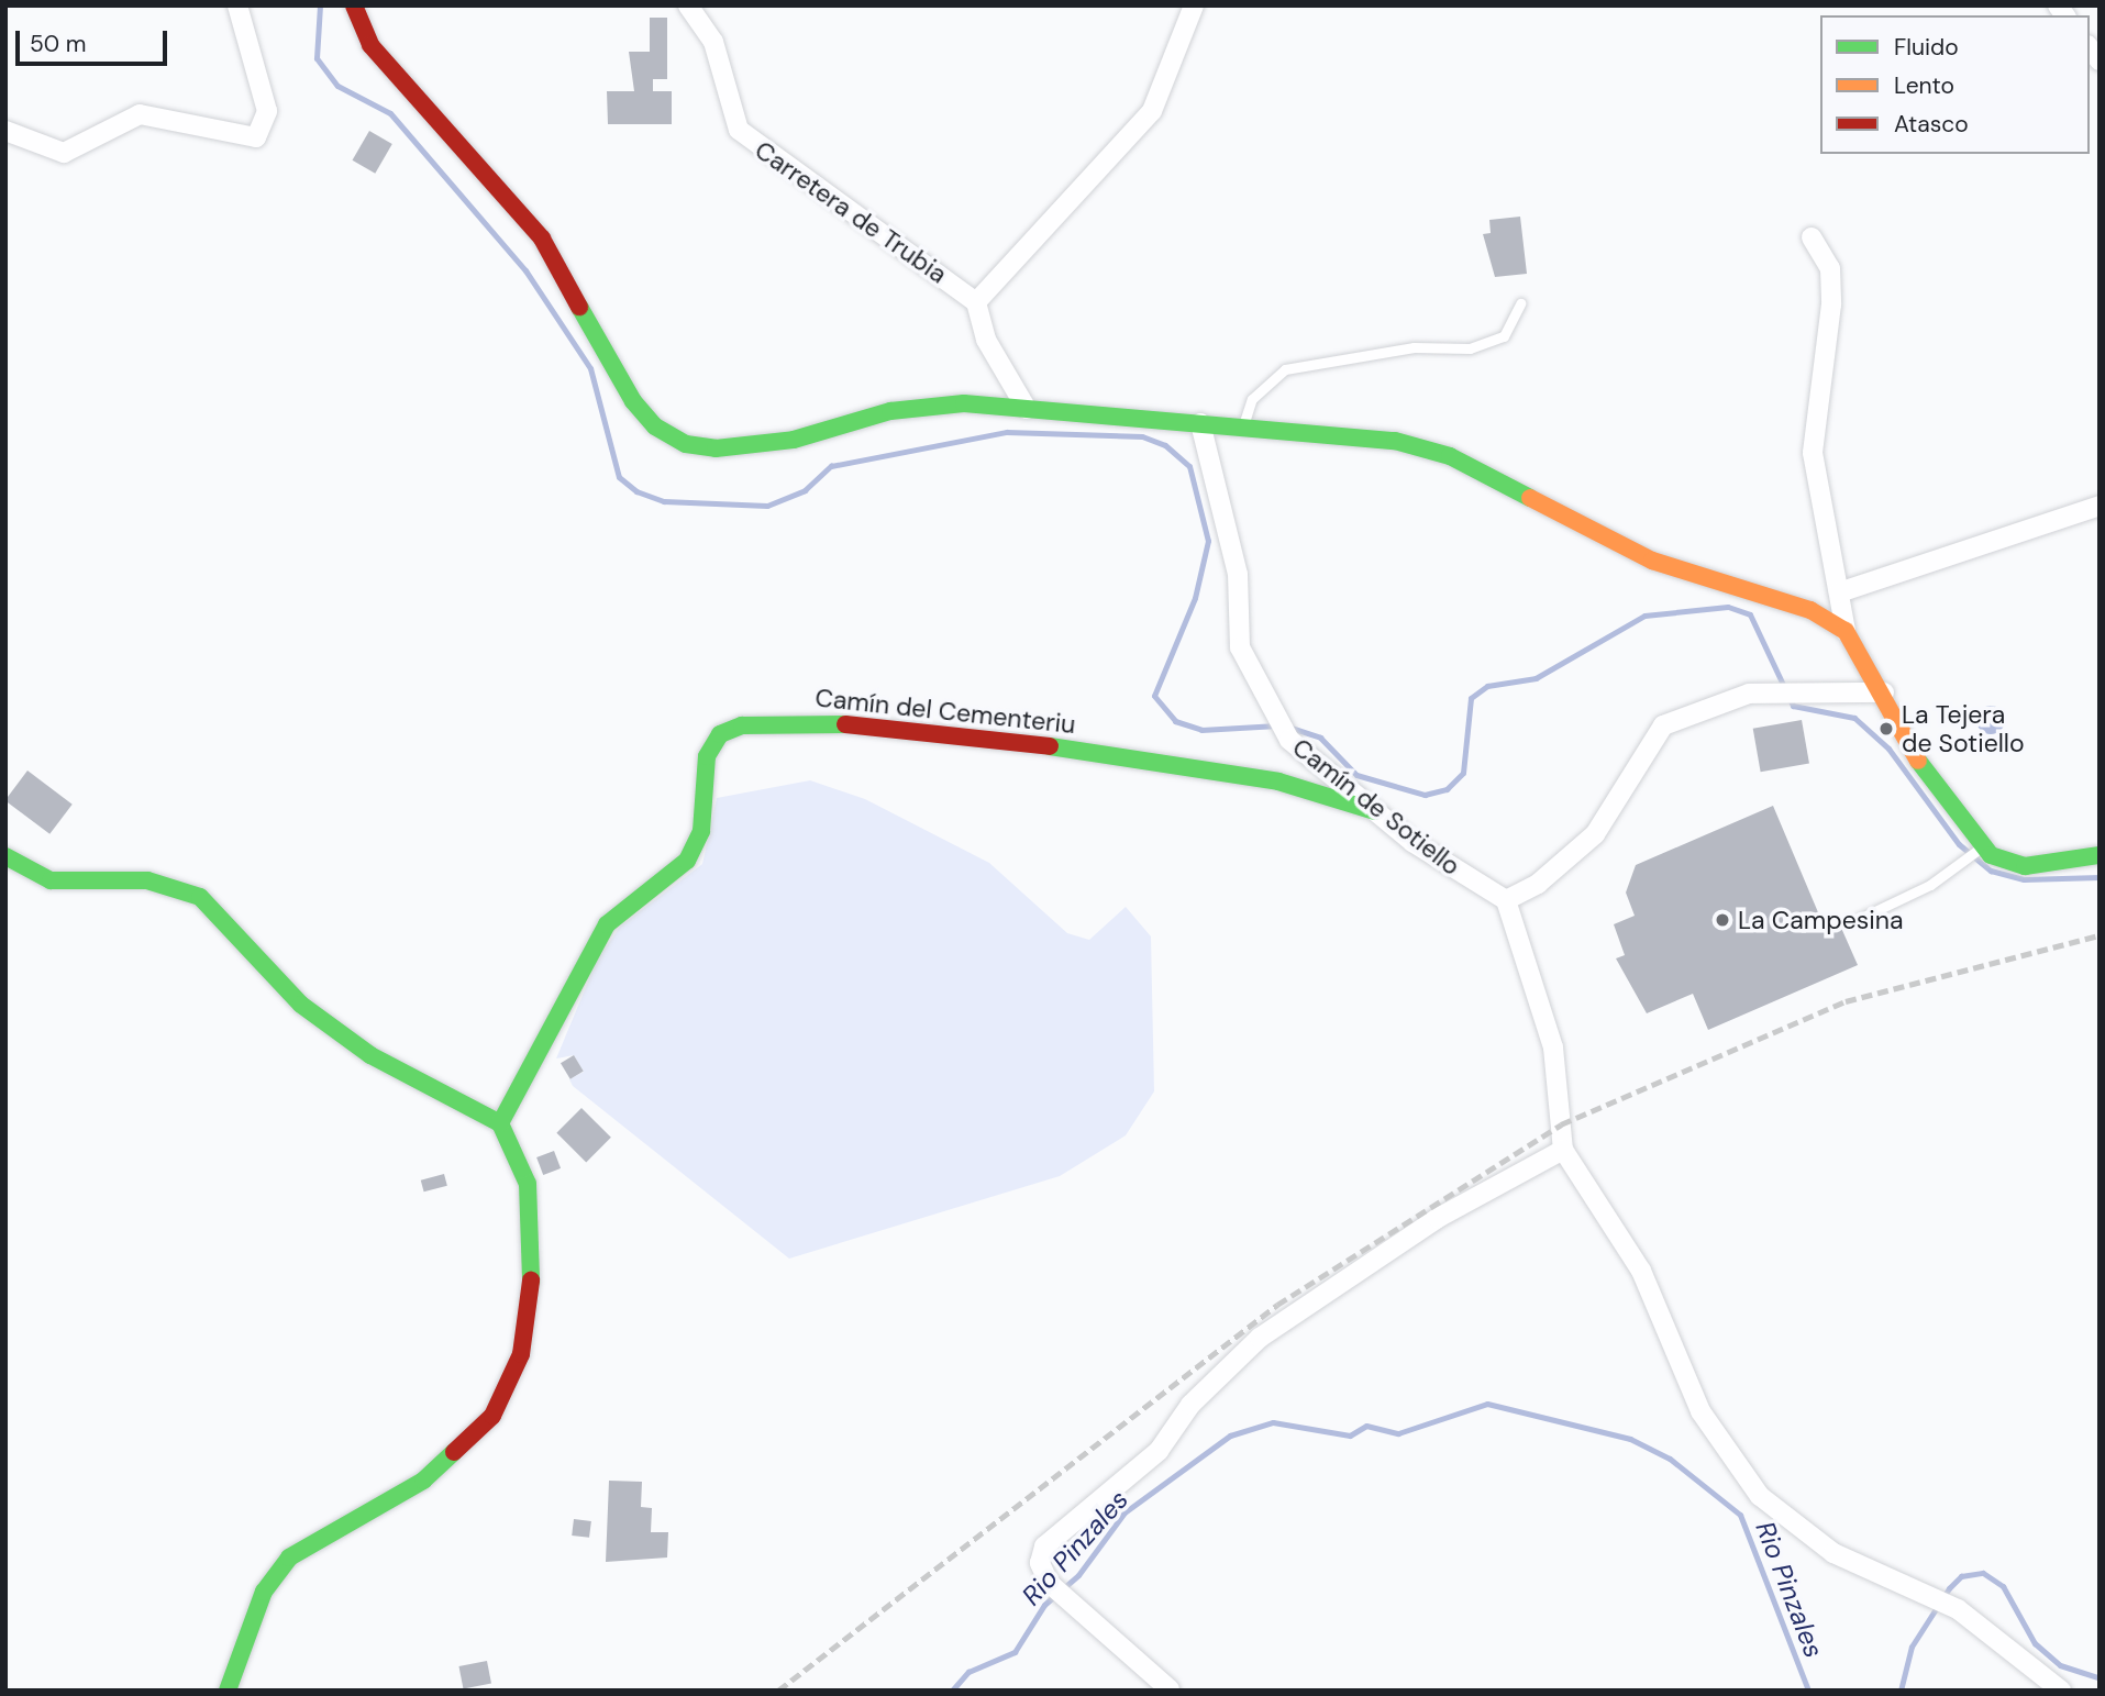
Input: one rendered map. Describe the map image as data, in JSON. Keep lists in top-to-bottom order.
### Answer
{
  "streets": {
    "street": ["Carretera de Trubia", "Camín del Cementeriu", "Camín de Sotiello"]
  },
  "crossings": [
    ["Camín del Cementeriu", "Camín de Sotiello"]
  ],
  "water": ["Rio Pinzales"],
  "places": ["La Tejera de Sotiello", "La Campesina"],
  "legend": ["Fluido", "Lento", "Atasco"],
  "scale_bar": "50 m"
}
